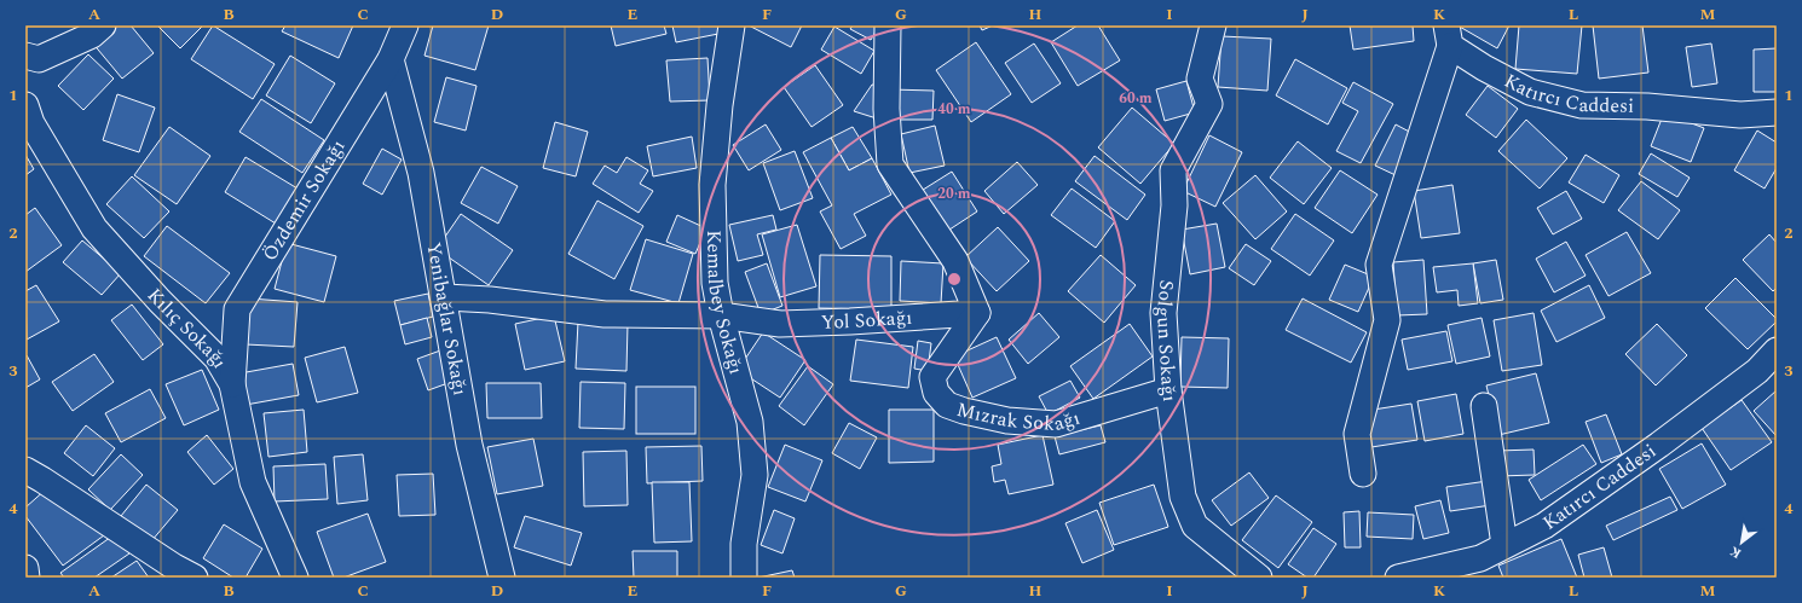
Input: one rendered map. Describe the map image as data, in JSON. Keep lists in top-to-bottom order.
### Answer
{
  "streets": {
    "street": [
      "Katırcı Caddesi",
      "Özdemir Sokağı",
      "Kemalbey Sokağı",
      "Yenibağlar Sokağı",
      "Yol Sokağı",
      "Kılıç Sokağı",
      "Solgun Sokağı",
      "Mızrak Sokağı"
    ]
  },
  "crossings": [
    ["Özdemir Sokağı", "Yenibağlar Sokağı"],
    ["Özdemir Sokağı", "Kılıç Sokağı"],
    ["Kemalbey Sokağı", "Yol Sokağı"],
    ["Yenibağlar Sokağı", "Yol Sokağı"],
    ["Yol Sokağı", "Mızrak Sokağı"],
    ["Solgun Sokağı", "Mızrak Sokağı"]
  ],
  "north": "bottom left",
  "grid": {
    "columns": [
      "A",
      "B",
      "C",
      "D",
      "E",
      "F",
      "G",
      "H",
      "I",
      "J",
      "K",
      "L",
      "M"
    ],
    "rows": [
      "1",
      "2",
      "3",
      "4"
    ]
  },
  "rings": ["60 m", "40 m", "20 m"]
}
